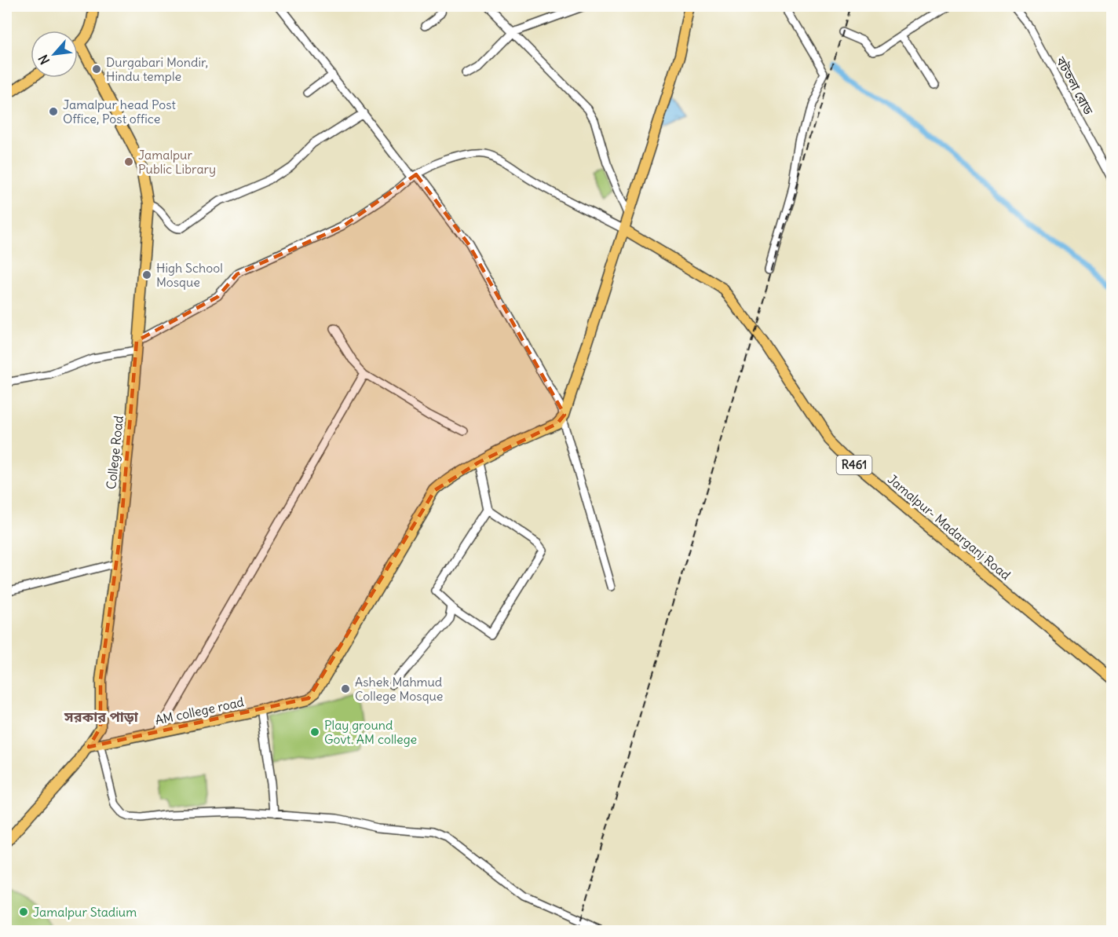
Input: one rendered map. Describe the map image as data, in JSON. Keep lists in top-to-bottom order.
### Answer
{
  "streets": {
    "main road": [
      "College Road",
      "R461",
      "Jamalpur- Madarganj Road",
      "AM college road"
    ],
    "street": ["বটতলা রোড"]
  },
  "crossings": [
    ["College Road", "AM college road"]
  ],
  "districts": ["সরকার পাড়া"],
  "places": [
    "Durgabari Mondir, Hindu temple",
    "Jamalpur head Post Office, Post office",
    "Jamalpur Public Library",
    "High School Mosque",
    "Ashek Mahmud College Mosque",
    "Play ground Govt. AM college",
    "Jamalpur Stadium"
  ],
  "north": "bottom left"
}
